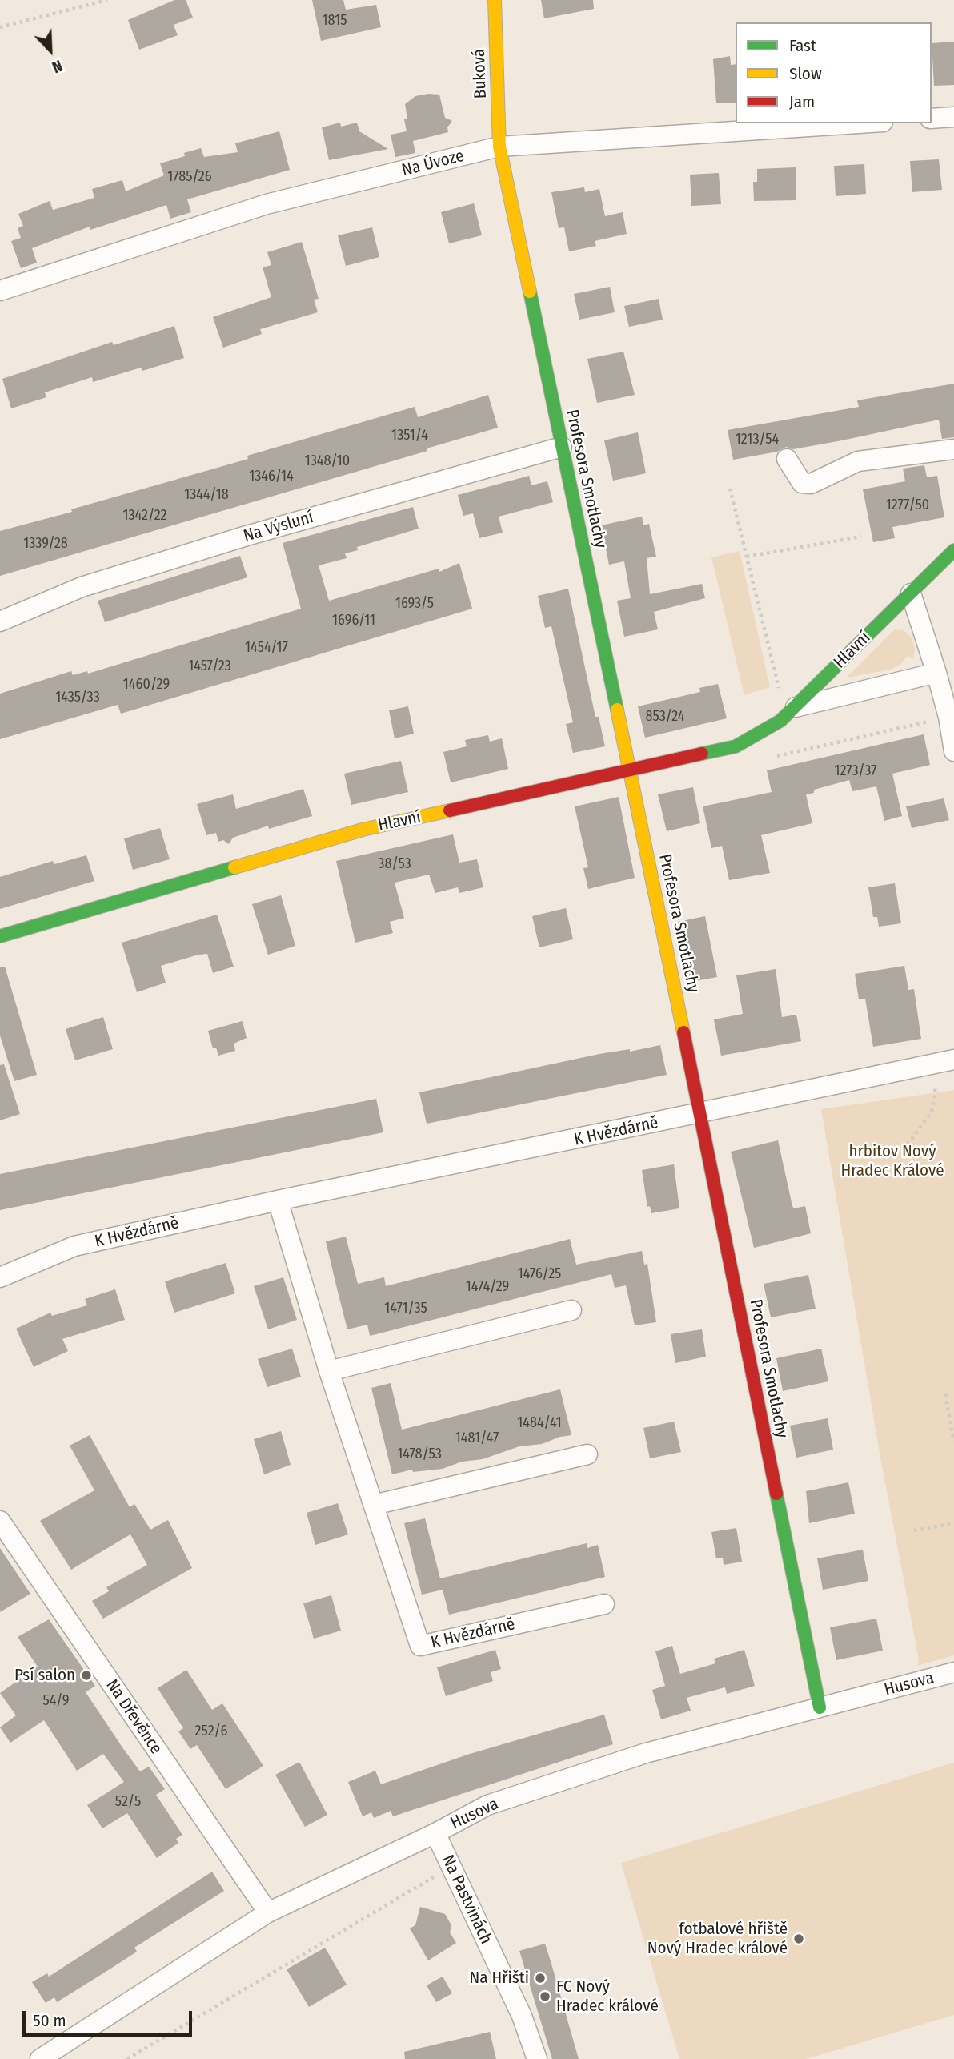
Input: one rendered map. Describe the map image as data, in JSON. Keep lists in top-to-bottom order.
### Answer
{
  "streets": {
    "street": [
      "Buková",
      "Na Úvoze",
      "Profesora Smotlachy",
      "Na Výsluní",
      "Hlavní",
      "K Hvězdárně",
      "Husova",
      "Na Dřevěnce",
      "Na Pastvinách"
    ]
  },
  "crossings": [
    ["Buková", "Na Úvoze"],
    ["Buková", "Profesora Smotlachy"],
    ["Na Úvoze", "Profesora Smotlachy"],
    ["Profesora Smotlachy", "Na Výsluní"],
    ["Profesora Smotlachy", "Hlavní"],
    ["Profesora Smotlachy", "K Hvězdárně"],
    ["Profesora Smotlachy", "Husova"],
    ["Husova", "Na Dřevěnce"],
    ["Husova", "Na Pastvinách"]
  ],
  "parks": ["hrbitov Nový Hradec Králové"],
  "places": [
    "Psí salon",
    "fotbalové hřiště Nový Hradec králové",
    "Na Hřišti",
    "FC Nový Hradec králové"
  ],
  "house_numbers": [
    "1815",
    "1785/26",
    "1351/4",
    "1213/54",
    "1348/10",
    "1346/14",
    "1344/18",
    "1277/50",
    "1342/22",
    "1339/28",
    "1693/5",
    "1696/11",
    "1454/17",
    "1457/23",
    "1460/29",
    "1435/33",
    "853/24",
    "1273/37",
    "38/53",
    "1476/25",
    "1474/29",
    "1471/35",
    "1484/41",
    "1481/47",
    "1478/53",
    "54/9",
    "252/6",
    "52/5"
  ],
  "legend": ["Fast", "Slow", "Jam"],
  "scale_bar": "50 m",
  "north": "bottom right"
}
